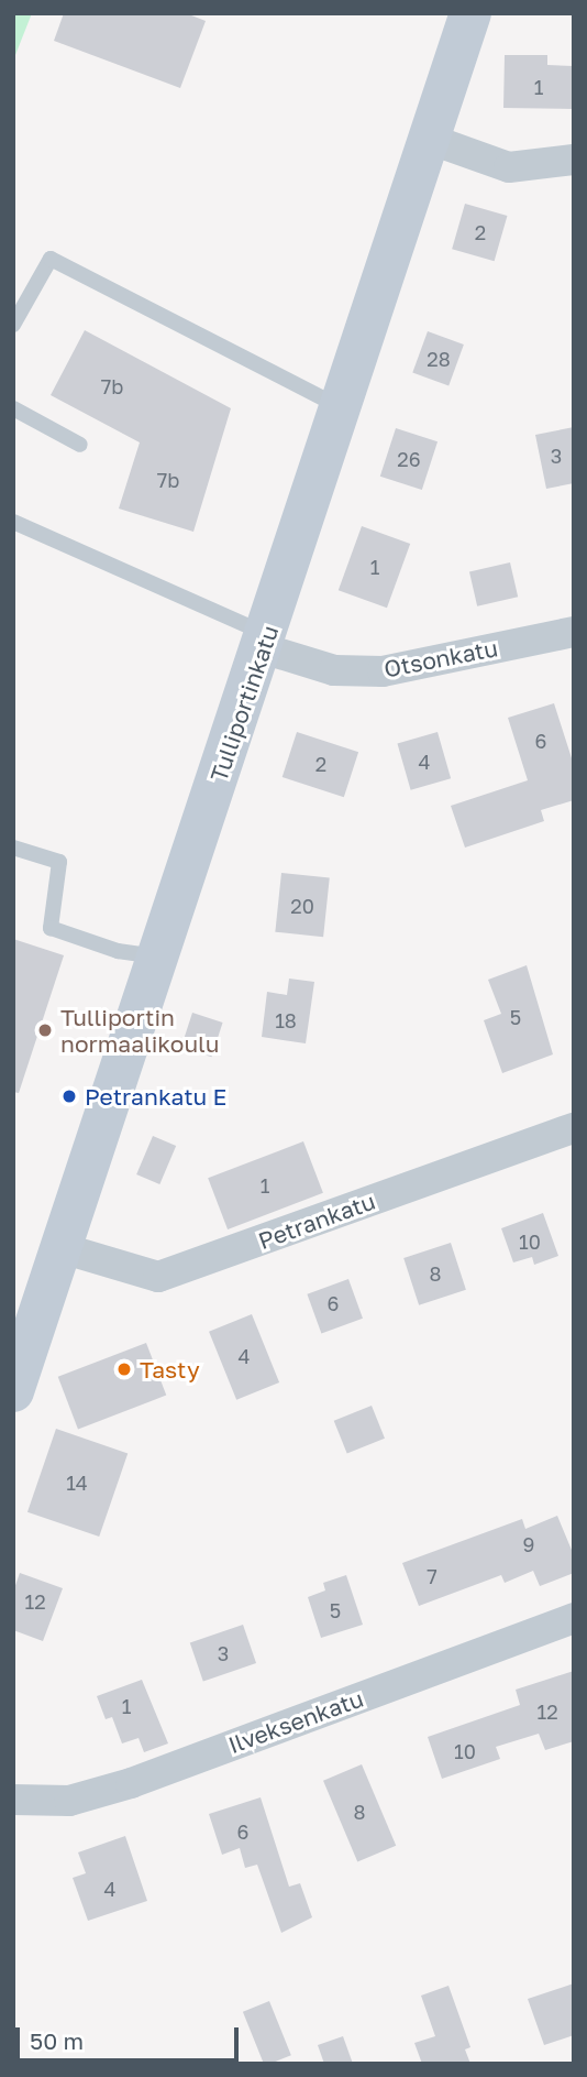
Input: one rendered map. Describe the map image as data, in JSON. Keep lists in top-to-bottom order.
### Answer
{
  "streets": {
    "street": [
      "Otsonkatu",
      "Tulliportinkatu",
      "Petrankatu",
      "Ilveksenkatu"
    ]
  },
  "crossings": [
    ["Otsonkatu", "Tulliportinkatu"],
    ["Tulliportinkatu", "Petrankatu"]
  ],
  "places": ["Tulliportin normaalikoulu", "Petrankatu E", "Tasty"],
  "house_numbers": [
    "1",
    "2",
    "28",
    "7b",
    "3",
    "26",
    "7b",
    "1",
    "6",
    "4",
    "2",
    "20",
    "5",
    "18",
    "1",
    "10",
    "8",
    "6",
    "4",
    "14",
    "9",
    "7",
    "12",
    "5",
    "3",
    "1",
    "12",
    "10",
    "8",
    "6",
    "4"
  ],
  "scale_bar": "50 m"
}
